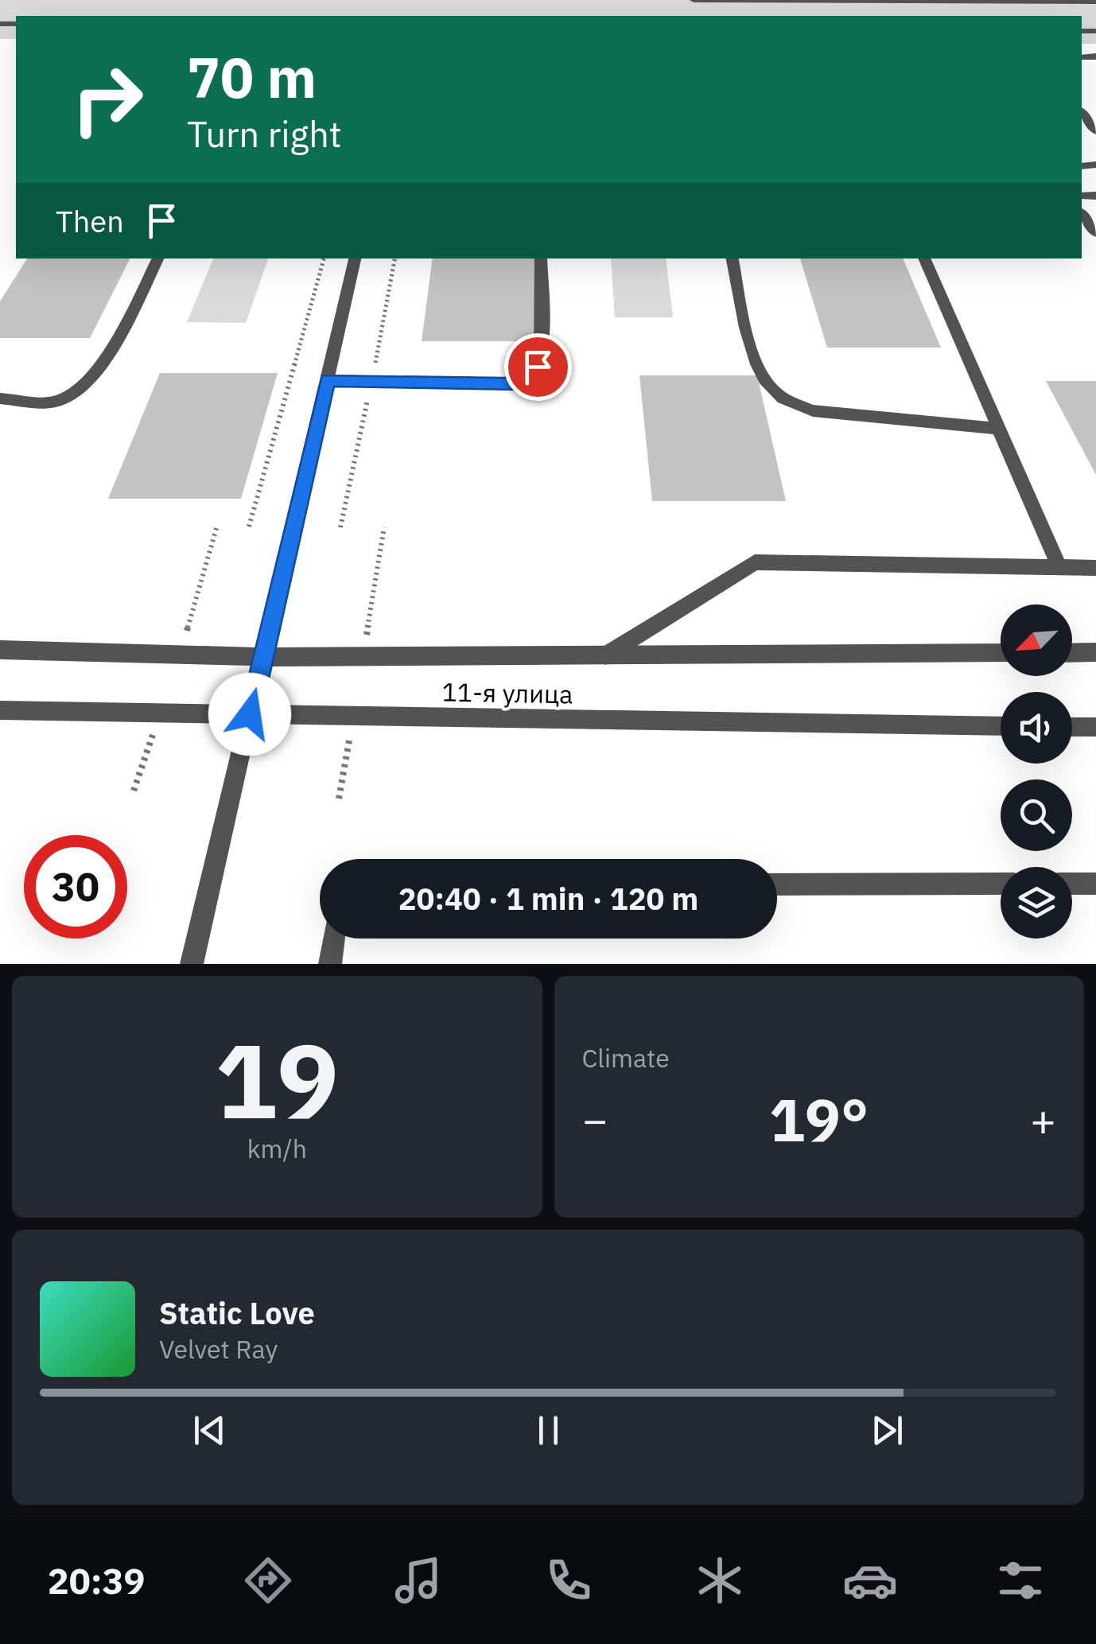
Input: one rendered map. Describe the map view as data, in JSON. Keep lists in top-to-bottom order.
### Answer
{
  "streets": {
    "street": ["11-я улица"]
  },
  "north": "bottom left",
  "page": {
    "turn": ["70 m", "Turn right"],
    "then": "Then",
    "limit": "30",
    "trip": "20:40 · 1 min · 120 m",
    "tile": [
      ["19", "km/h"],
      "Climate"
    ],
    "heat": ["−", "19°", "+"],
    "song": ["Static Love", "Velvet Ray"],
    "tabs": "20:39"
  }
}
